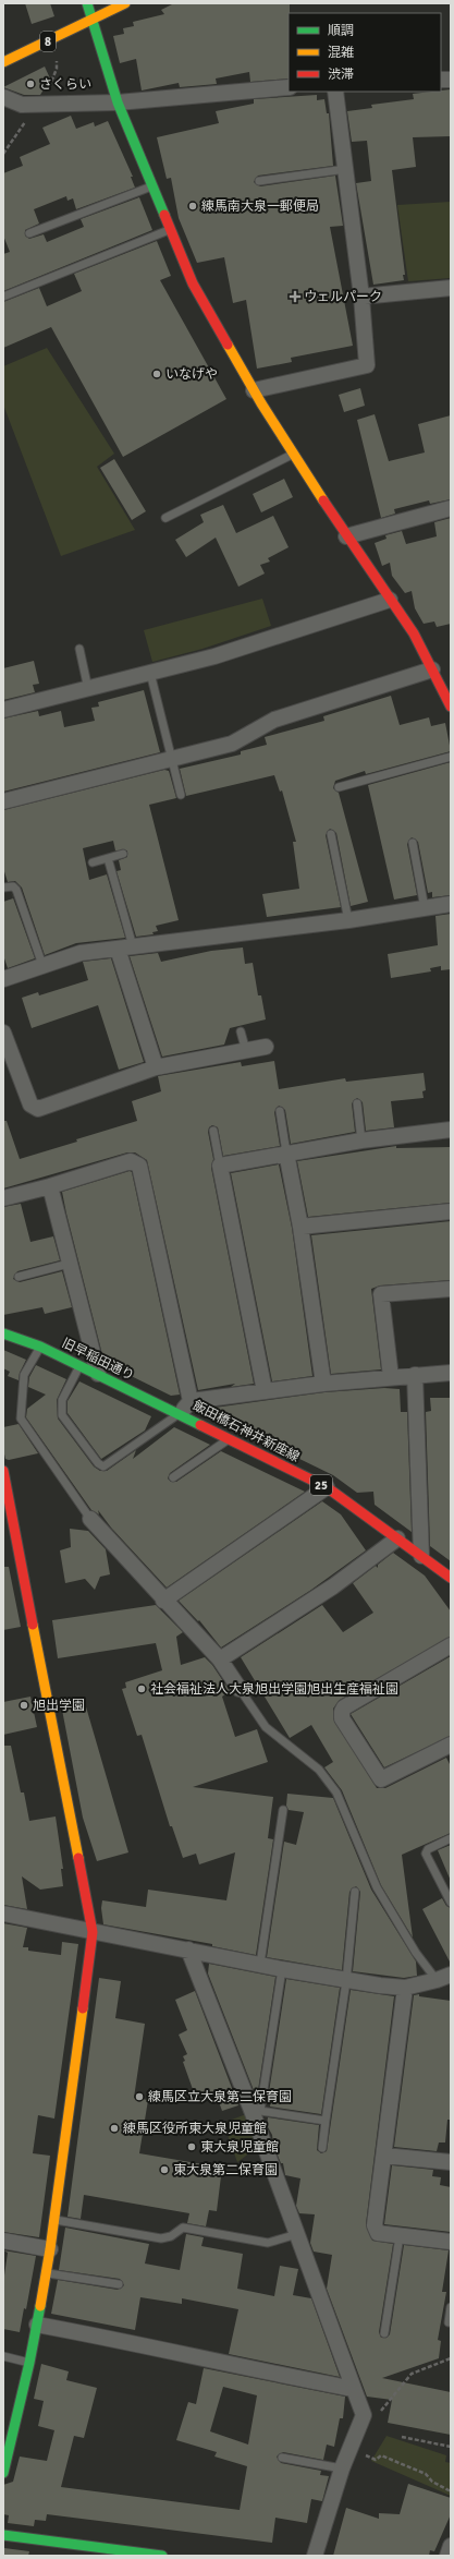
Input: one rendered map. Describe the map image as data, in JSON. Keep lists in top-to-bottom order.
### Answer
{
  "streets": {
    "street": [
      "8",
      "旧早稲田通り",
      "飯田橋石神井新座線",
      "25"
    ]
  },
  "crossings": [
    ["旧早稲田通り", "飯田橋石神井新座線"]
  ],
  "places": {
    "other": [
      "さくらい",
      "練馬南大泉一郵便局",
      "いなげや",
      "社会福祉法人大泉旭出学園旭出生産福祉園",
      "旭出学園",
      "練馬区立大泉第二保育園",
      "練馬区役所東大泉児童館",
      "東大泉児童館",
      "東大泉第二保育園"
    ],
    "health": ["ウェルパーク"]
  },
  "legend": ["順調", "混雑", "渋滞"]
}
